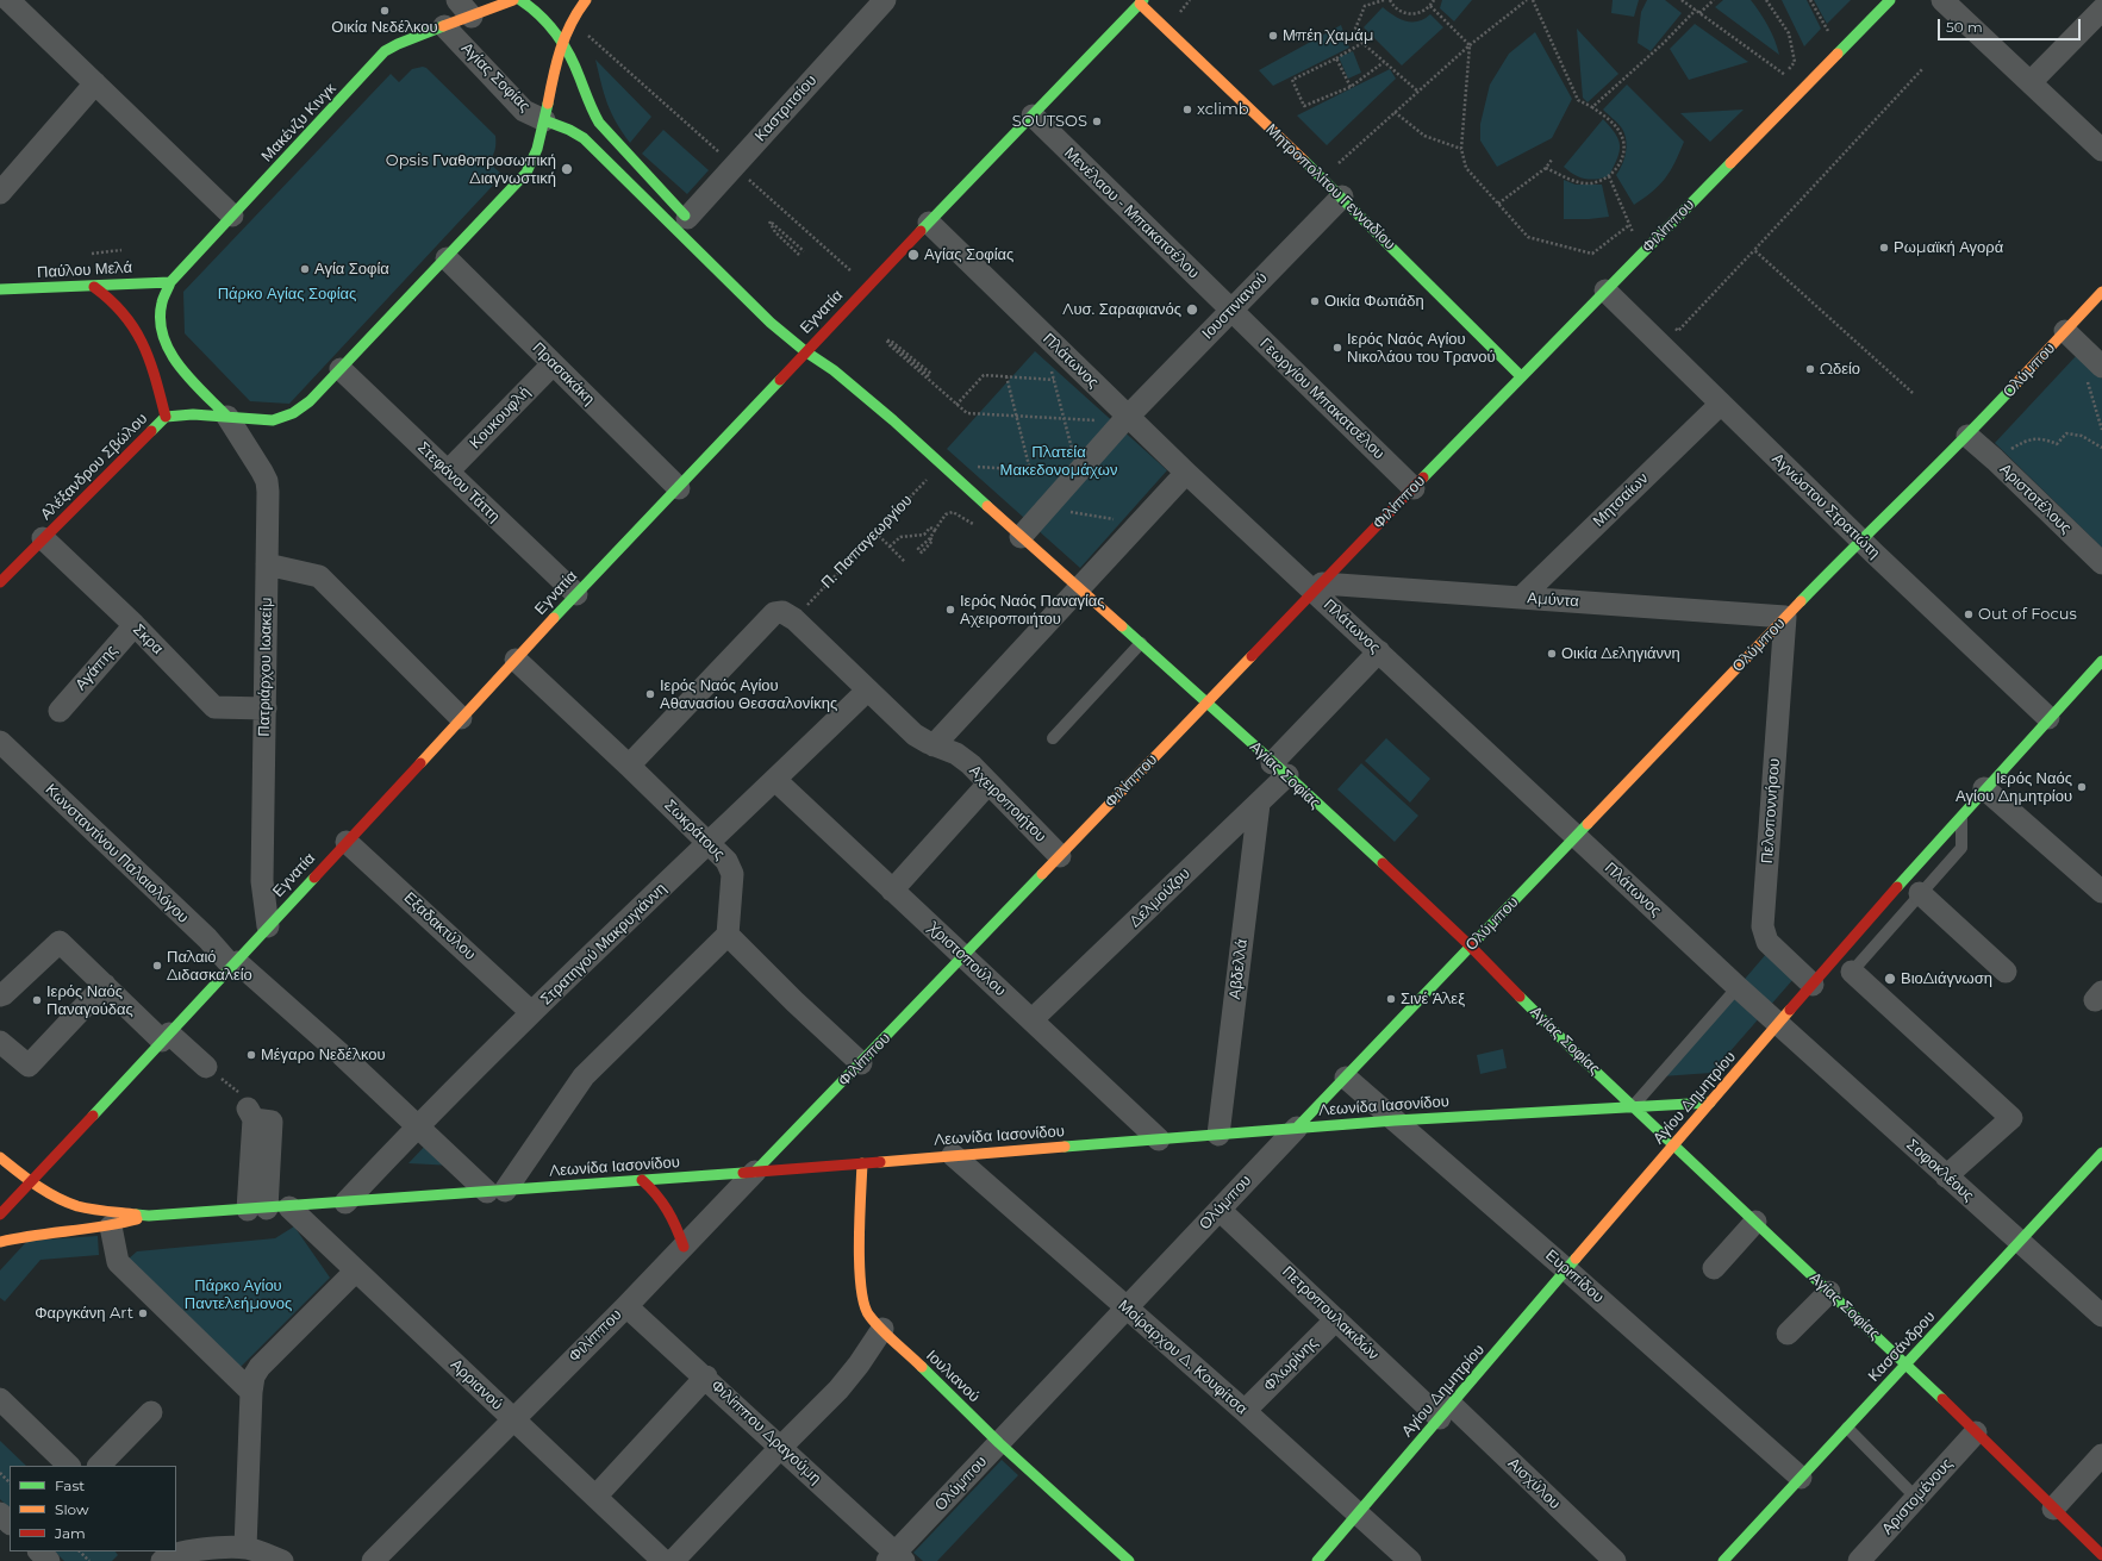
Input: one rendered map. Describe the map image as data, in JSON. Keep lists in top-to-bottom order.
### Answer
{
  "streets": {
    "main road": [
      "Αγίας Σοφίας",
      "Μακένζυ Κινγκ",
      "Μητροπολίτου Γενναδίου",
      "Φιλίππου",
      "Παύλου Μελά",
      "Εγνατία",
      "Ολύμπου",
      "Αλέξανδρου Σβώλου",
      "Αγίου Δημητρίου",
      "Λεωνίδα Ιασονίδου",
      "Κασσάνδρου",
      "Ιουλιανού"
    ],
    "street": [
      "Καστριτσίου",
      "Μενέλαου - Μπακατσέλου",
      "Ιουστινιανού",
      "Πλάτωνος",
      "Πρασακάκη",
      "Γεωργίου Μπακατσέλου",
      "Κουκουφλή",
      "Στεφάνου Τάττη",
      "Αριστοτέλους",
      "Μητσαίων",
      "Αγνώστου Στρατιώτη",
      "Αμύντα",
      "Σκρα",
      "Πατριάρχου Ιωακείμ",
      "Αγάπης",
      "Αχειροποιήτου",
      "Πελοποννήσου",
      "Σωκράτους",
      "Κωνσταντίνου Παλαιολόγου",
      "Δελμούζου",
      "Εξαδακτύλου",
      "Στρατηγού Μακρυγιάννη",
      "Χριστοπούλου",
      "Αβδελλά",
      "Σοφοκλέους",
      "Ευριπίδου",
      "Πετροπουλακιδών",
      "Μοίραρχου Δ. Κουφίτσα",
      "Φλωρίνης",
      "Αρριανού",
      "Φιλίππου Δραγούμη",
      "Αισχύλου",
      "Αριστομένους"
    ],
    "path": ["Π. Παπαγεωργίου"]
  },
  "crossings": [
    ["Αγίας Σοφίας", "Μακένζυ Κινγκ"],
    ["Αγίας Σοφίας", "Φιλίππου"],
    ["Αγίας Σοφίας", "Ιουστινιανού"],
    ["Αγίας Σοφίας", "Εγνατία"],
    ["Αγίας Σοφίας", "Ολύμπου"],
    ["Αγίας Σοφίας", "Αλέξανδρου Σβώλου"],
    ["Αγίας Σοφίας", "Π. Παπαγεωργίου"],
    ["Αγίας Σοφίας", "Δελμούζου"],
    ["Αγίας Σοφίας", "Αγίου Δημητρίου"],
    ["Αγίας Σοφίας", "Λεωνίδα Ιασονίδου"],
    ["Αγίας Σοφίας", "Κασσάνδρου"],
    ["Αγίας Σοφίας", "Αριστομένους"],
    ["Μακένζυ Κινγκ", "Παύλου Μελά"],
    ["Μητροπολίτου Γενναδίου", "Φιλίππου"],
    ["Μητροπολίτου Γενναδίου", "Ιουστινιανού"],
    ["Μητροπολίτου Γενναδίου", "Εγνατία"],
    ["Μενέλαου - Μπακατσέλου", "Ιουστινιανού"],
    ["Μενέλαου - Μπακατσέλου", "Εγνατία"],
    ["Μενέλαου - Μπακατσέλου", "Γεωργίου Μπακατσέλου"],
    ["Φιλίππου", "Πλάτωνος"],
    ["Φιλίππου", "Γεωργίου Μπακατσέλου"],
    ["Φιλίππου", "Αγνώστου Στρατιώτη"],
    ["Φιλίππου", "Αμύντα"],
    ["Φιλίππου", "Αχειροποιήτου"],
    ["Φιλίππου", "Χριστοπούλου"],
    ["Φιλίππου", "Λεωνίδα Ιασονίδου"],
    ["Φιλίππου", "Αρριανού"],
    ["Φιλίππου", "Φιλίππου Δραγούμη"],
    ["Ιουστινιανού", "Πλάτωνος"],
    ["Ιουστινιανού", "Γεωργίου Μπακατσέλου"],
    ["Εγνατία", "Πλάτωνος"],
    ["Εγνατία", "Πρασακάκη"],
    ["Εγνατία", "Στεφάνου Τάττη"],
    ["Εγνατία", "Πατριάρχου Ιωακείμ"],
    ["Εγνατία", "Σωκράτους"],
    ["Εγνατία", "Κωνσταντίνου Παλαιολόγου"],
    ["Εγνατία", "Εξαδακτύλου"],
    ["Πλάτωνος", "Ολύμπου"],
    ["Πλάτωνος", "Αμύντα"],
    ["Πλάτωνος", "Δελμούζου"],
    ["Πλάτωνος", "Αγίου Δημητρίου"],
    ["Πλάτωνος", "Σοφοκλέους"],
    ["Ολύμπου", "Αριστοτέλους"],
    ["Ολύμπου", "Αγνώστου Στρατιώτη"],
    ["Ολύμπου", "Αμύντα"],
    ["Ολύμπου", "Πελοποννήσου"],
    ["Ολύμπου", "Λεωνίδα Ιασονίδου"],
    ["Ολύμπου", "Ευριπίδου"],
    ["Ολύμπου", "Πετροπουλακιδών"],
    ["Ολύμπου", "Μοίραρχου Δ. Κουφίτσα"],
    ["Ολύμπου", "Ιουλιανού"],
    ["Ολύμπου", "Φιλίππου Δραγούμη"],
    ["Πρασακάκη", "Κουκουφλή"],
    ["Πρασακάκη", "Αλέξανδρου Σβώλου"],
    ["Κουκουφλή", "Στεφάνου Τάττη"],
    ["Αλέξανδρου Σβώλου", "Στεφάνου Τάττη"],
    ["Αλέξανδρου Σβώλου", "Σκρα"],
    ["Αλέξανδρου Σβώλου", "Πατριάρχου Ιωακείμ"],
    ["Μητσαίων", "Αγνώστου Στρατιώτη"],
    ["Μητσαίων", "Αμύντα"],
    ["Αγνώστου Στρατιώτη", "Αγίου Δημητρίου"],
    ["Π. Παπαγεωργίου", "Αχειροποιήτου"],
    ["Αμύντα", "Πελοποννήσου"],
    ["Σκρα", "Πατριάρχου Ιωακείμ"],
    ["Σκρα", "Αγάπης"],
    ["Αχειροποιήτου", "Στρατηγού Μακρυγιάννη"],
    ["Πελοποννήσου", "Αγίου Δημητρίου"],
    ["Σωκράτους", "Στρατηγού Μακρυγιάννη"],
    ["Κωνσταντίνου Παλαιολόγου", "Στρατηγού Μακρυγιάννη"],
    ["Κωνσταντίνου Παλαιολόγου", "Λεωνίδα Ιασονίδου"],
    ["Δελμούζου", "Χριστοπούλου"],
    ["Δελμούζου", "Αβδελλά"],
    ["Εξαδακτύλου", "Στρατηγού Μακρυγιάννη"],
    ["Στρατηγού Μακρυγιάννη", "Χριστοπούλου"],
    ["Στρατηγού Μακρυγιάννη", "Λεωνίδα Ιασονίδου"],
    ["Χριστοπούλου", "Λεωνίδα Ιασονίδου"],
    ["Αβδελλά", "Λεωνίδα Ιασονίδου"],
    ["Αγίου Δημητρίου", "Λεωνίδα Ιασονίδου"],
    ["Αγίου Δημητρίου", "Σοφοκλέους"],
    ["Αγίου Δημητρίου", "Ευριπίδου"],
    ["Αγίου Δημητρίου", "Πετροπουλακιδών"],
    ["Αγίου Δημητρίου", "Μοίραρχου Δ. Κουφίτσα"],
    ["Αγίου Δημητρίου", "Αισχύλου"],
    ["Λεωνίδα Ιασονίδου", "Ευριπίδου"],
    ["Λεωνίδα Ιασονίδου", "Μοίραρχου Δ. Κουφίτσα"],
    ["Λεωνίδα Ιασονίδου", "Ιουλιανού"],
    ["Λεωνίδα Ιασονίδου", "Αρριανού"],
    ["Σοφοκλέους", "Κασσάνδρου"],
    ["Ευριπίδου", "Κασσάνδρου"],
    ["Πετροπουλακιδών", "Φλωρίνης"],
    ["Πετροπουλακιδών", "Αισχύλου"],
    ["Μοίραρχου Δ. Κουφίτσα", "Φλωρίνης"]
  ],
  "parks": ["Πάρκο Αγίας Σοφίας", "Πλατεία Μακεδονομάχων", "Πάρκο Αγίου Παντελεήμονος"],
  "places": [
    "Οικία Νεδέλκου",
    "Μπέη Χαμάμ",
    "xclimb",
    "SOUTSOS",
    "Opsis Γναθοπροσωπική Διαγνωστική",
    "Ρωμαϊκή Αγορά",
    "Αγίας Σοφίας",
    "Αγία Σοφία",
    "Οικία Φωτιάδη",
    "Λυσ. Σαραφιανός",
    "Ιερός Ναός Αγίου Νικολάου του Τρανού",
    "Ωδείο",
    "Ιερός Ναός Παναγίας Αχειροποιήτου",
    "Out of Focus",
    "Οικία Δεληγιάννη",
    "Ιερός Ναός Αγίου Αθανασίου Θεσσαλονίκης",
    "Ιερός Ναός Αγίου Δημητρίου",
    "Παλαιό Διδασκαλείο",
    "ΒιοΔιάγνωση",
    "Σινέ Άλεξ",
    "Ιερός Ναός Παναγούδας",
    "Μέγαρο Νεδέλκου",
    "Φαργκάνη Art"
  ],
  "legend": ["Fast", "Slow", "Jam"],
  "scale_bar": "50 m"
}
